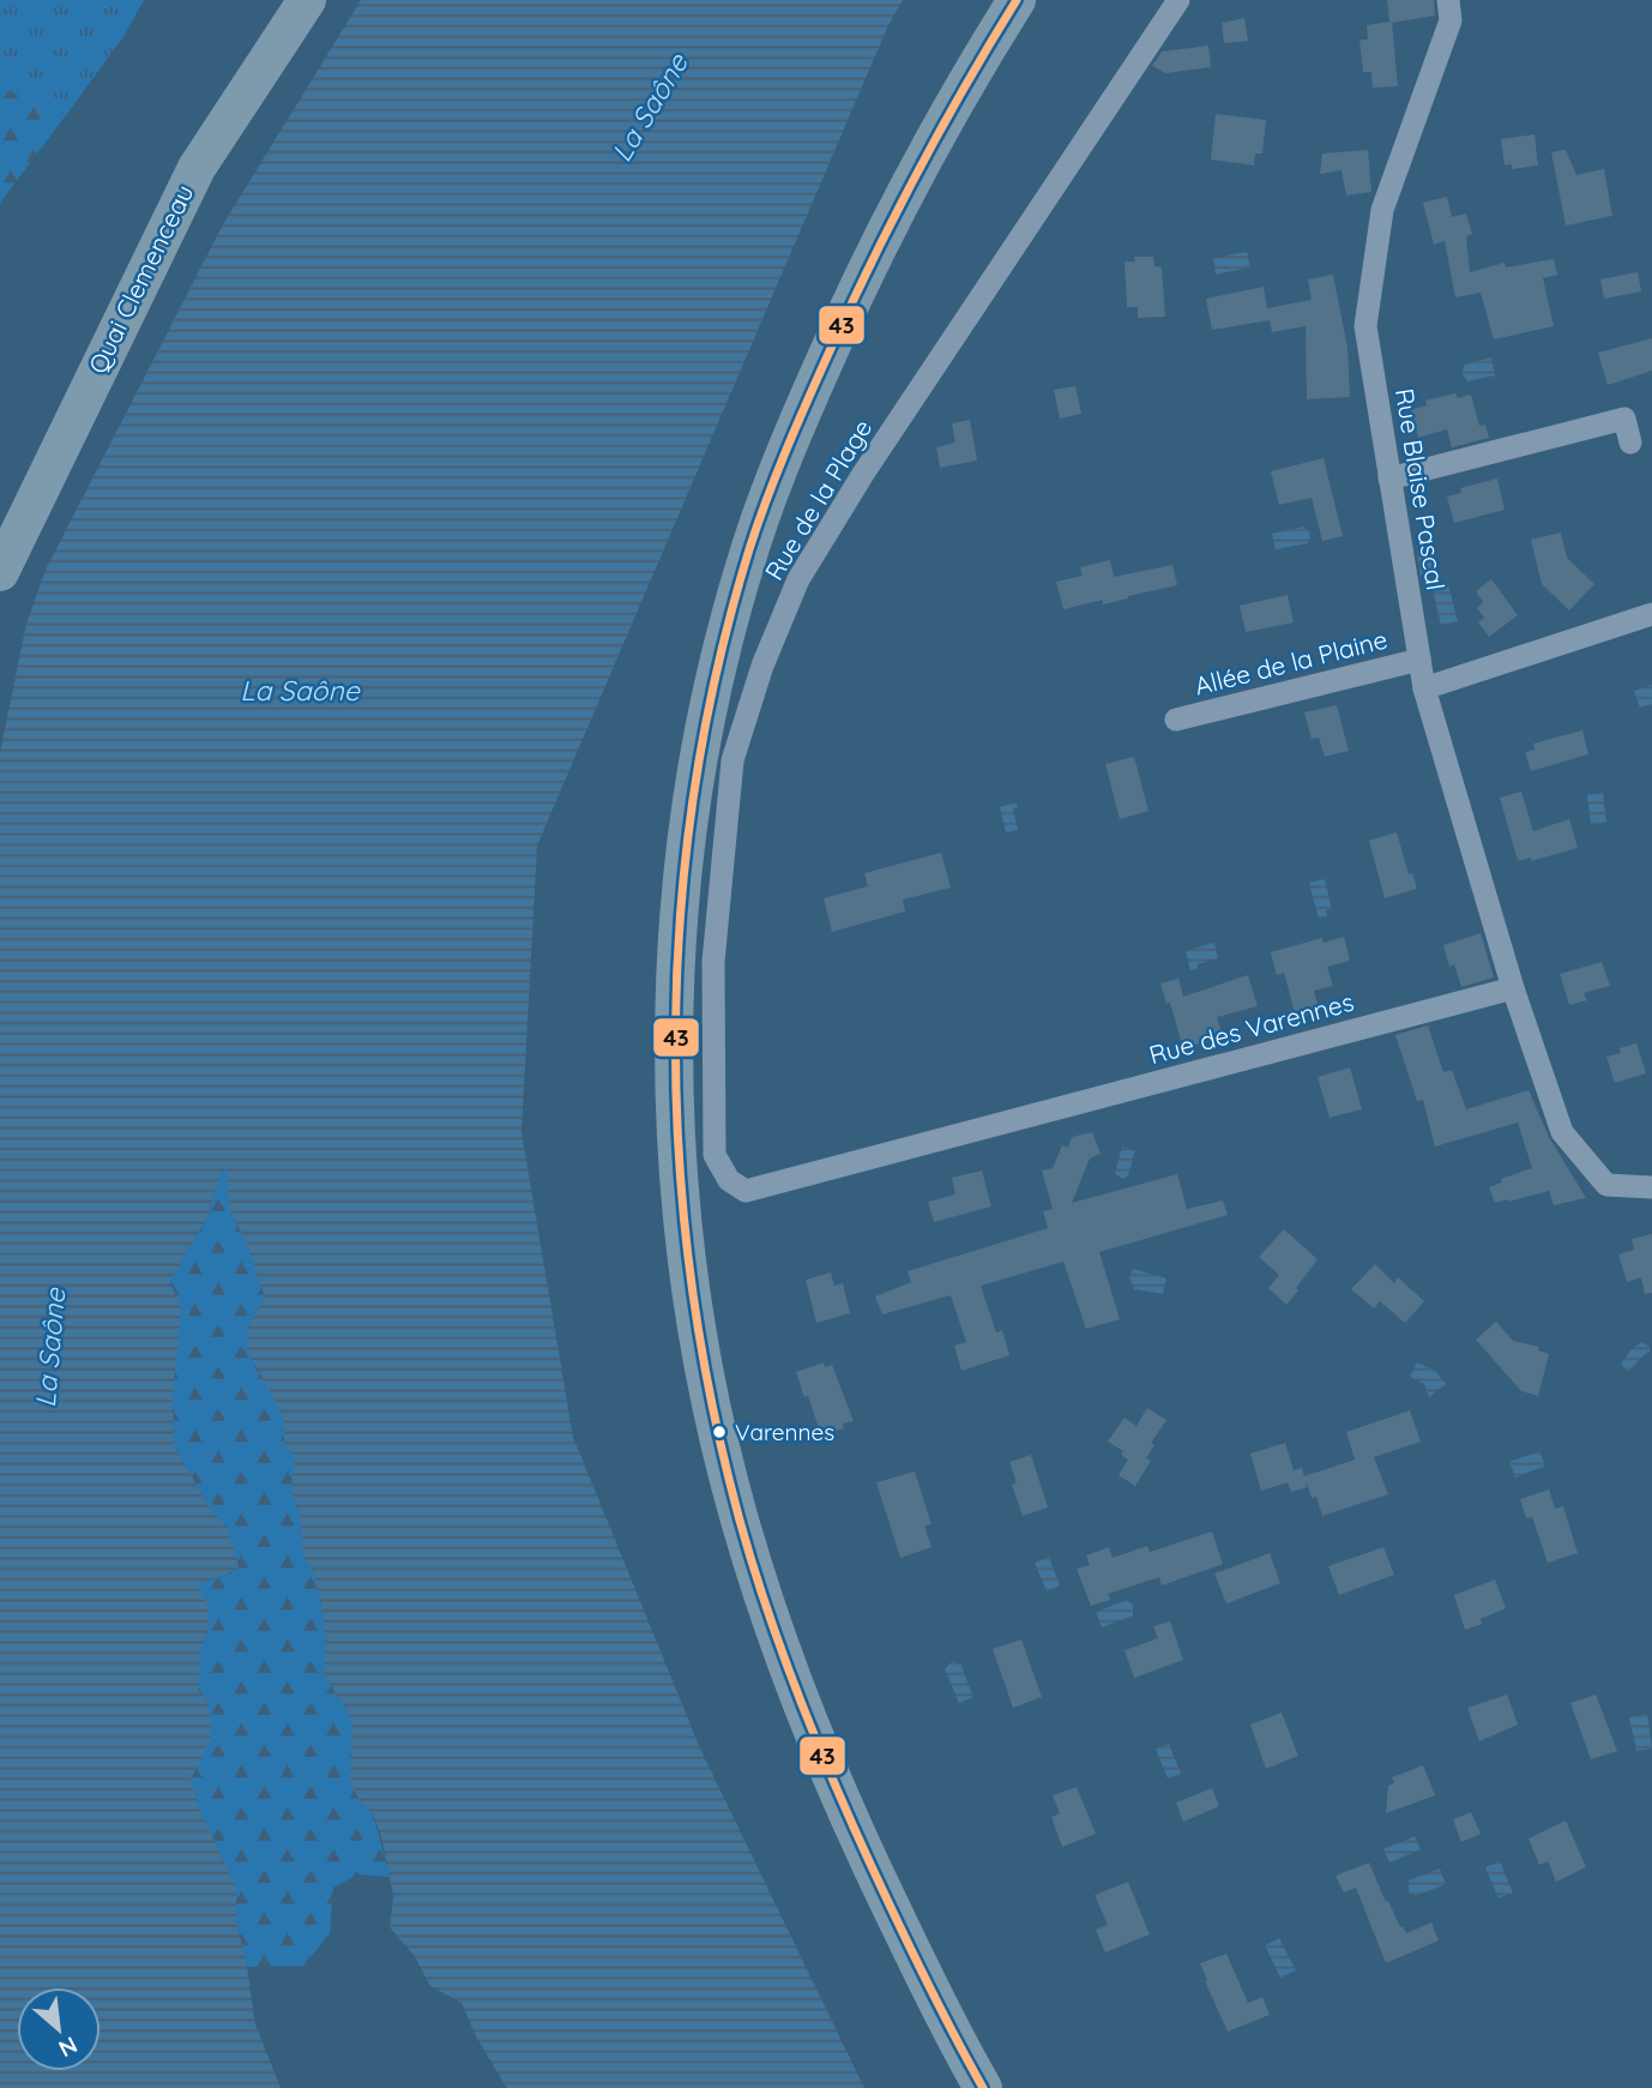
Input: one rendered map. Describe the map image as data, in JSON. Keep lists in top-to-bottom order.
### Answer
{
  "streets": {
    "main road": ["Quai Clemenceau"],
    "street": [
      "Rue Blaise Pascal",
      "Rue de la Plage",
      "Allée de la Plaine",
      "Rue des Varennes"
    ]
  },
  "crossings": [
    ["Rue Blaise Pascal", "Allée de la Plaine"],
    ["Rue Blaise Pascal", "Rue des Varennes"],
    ["Rue de la Plage", "Rue des Varennes"]
  ],
  "water": ["La Saône"],
  "places": ["Varennes"],
  "lines": ["transit line 43"],
  "north": "bottom right"
}
